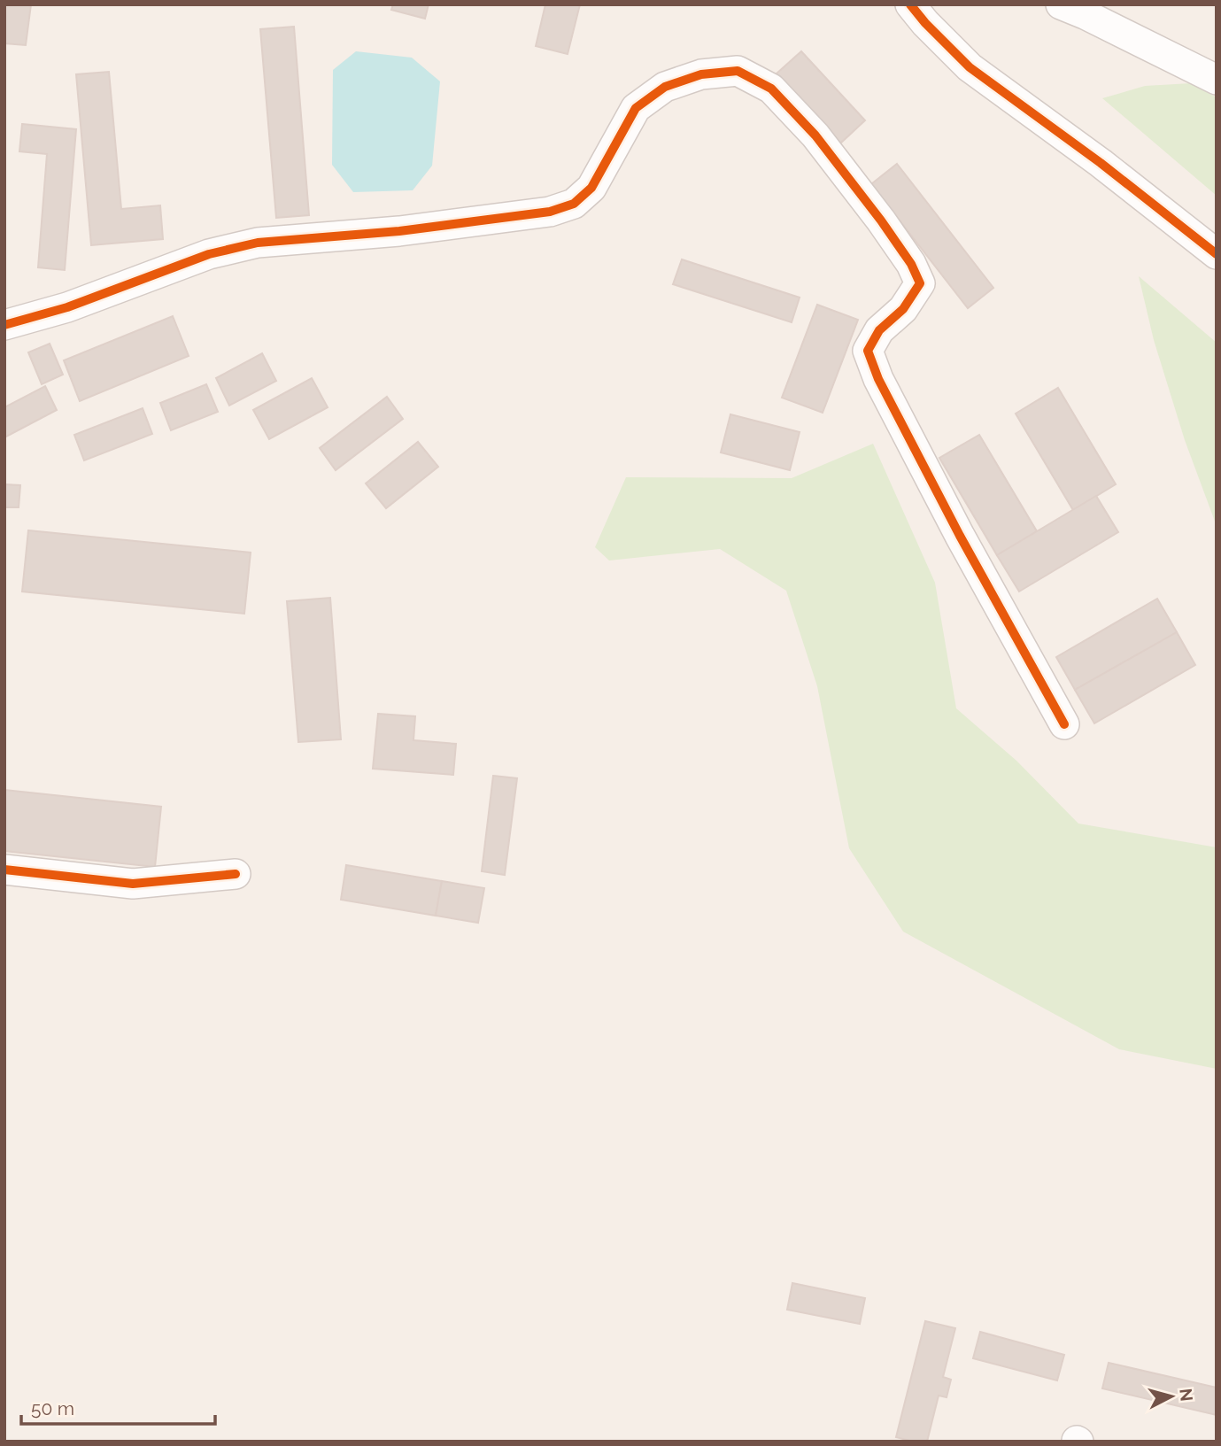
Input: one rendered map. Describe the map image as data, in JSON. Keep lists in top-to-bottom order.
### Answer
{
  "scale_bar": "50 m",
  "north": "right"
}
